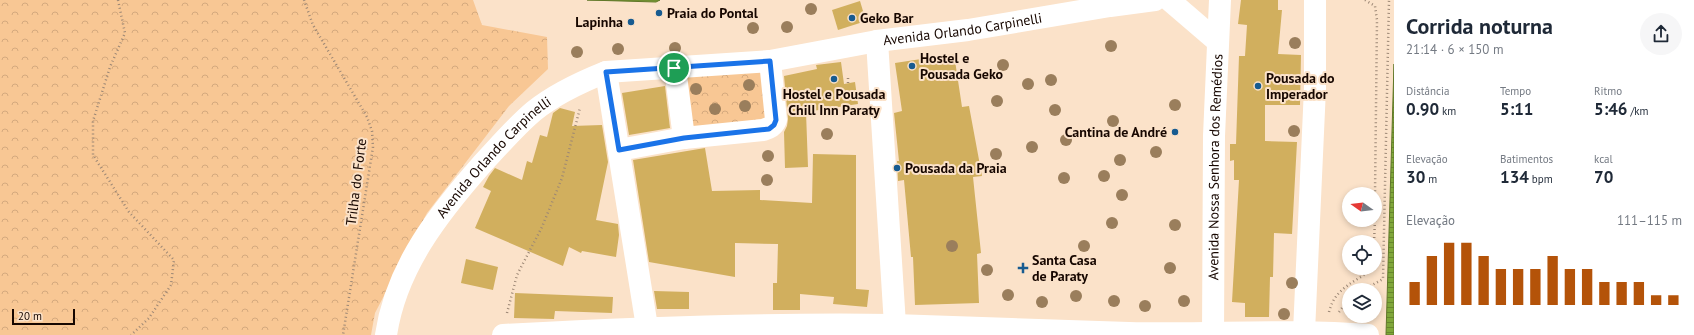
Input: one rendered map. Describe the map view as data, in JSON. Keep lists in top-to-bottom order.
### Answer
{
  "streets": {
    "street": ["Avenida Orlando Carpinelli", "Avenida Nossa Senhora dos Remédios"],
    "path": ["Trilha do Forte"]
  },
  "places": {
    "other": [
      "Praia do Pontal",
      "Geko Bar",
      "Lapinha",
      "Hostel e Pousada Geko",
      "Hostel e Pousada Chill Inn Paraty",
      "Pousada do Imperador",
      "Cantina de André",
      "Pousada da Praia"
    ],
    "health": ["Santa Casa de Paraty"]
  },
  "scale_bar": "20 m",
  "north": "left",
  "page": {
    "heading": ["Corrida noturna", "21:14 · 6 × 150 m"],
    "stats": [
      ["Distância", "0.90 km"],
      ["Tempo", "5:11"],
      ["Ritmo", "5:46 /km"],
      ["Elevação", "30 m"],
      ["Batimentos", "134 bpm"],
      ["kcal", "70"]
    ],
    "chart": ["Elevação", "111–115 m"],
    "scale": "20 m"
  }
}
